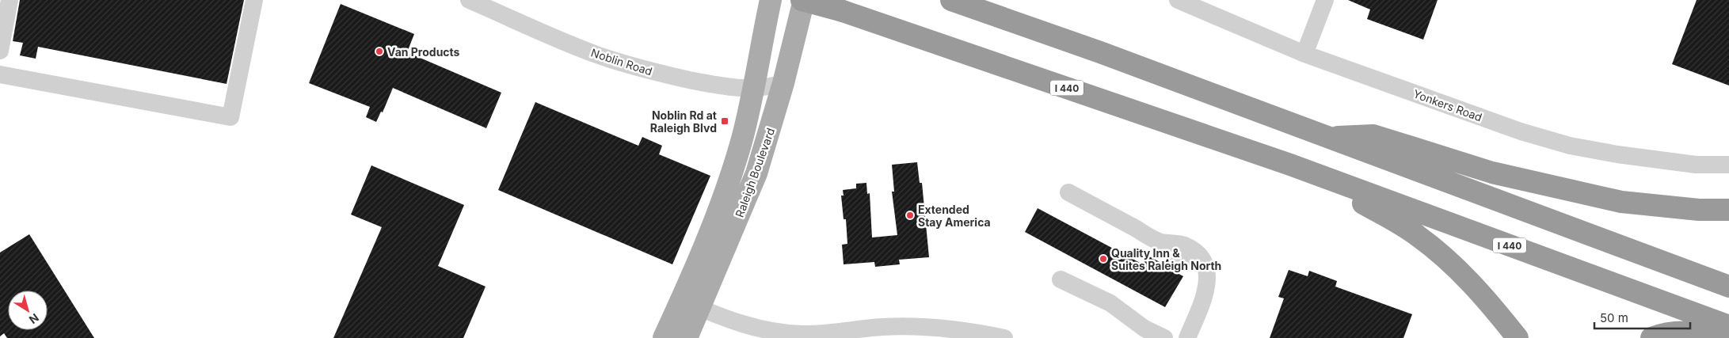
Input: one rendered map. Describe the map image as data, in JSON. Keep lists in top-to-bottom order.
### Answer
{
  "streets": {
    "highway": ["I 440"],
    "main road": ["Raleigh Boulevard"],
    "street": ["Noblin Road", "Yonkers Road"]
  },
  "crossings": [
    ["Noblin Road", "Raleigh Boulevard"],
    ["I 440", "Raleigh Boulevard"]
  ],
  "places": {
    "other": ["Van Products", "Extended Stay America", "Quality Inn & Suites Raleigh North"],
    "transit": ["Noblin Rd at Raleigh Blvd"]
  },
  "scale_bar": "50 m",
  "north": "bottom right"
}
